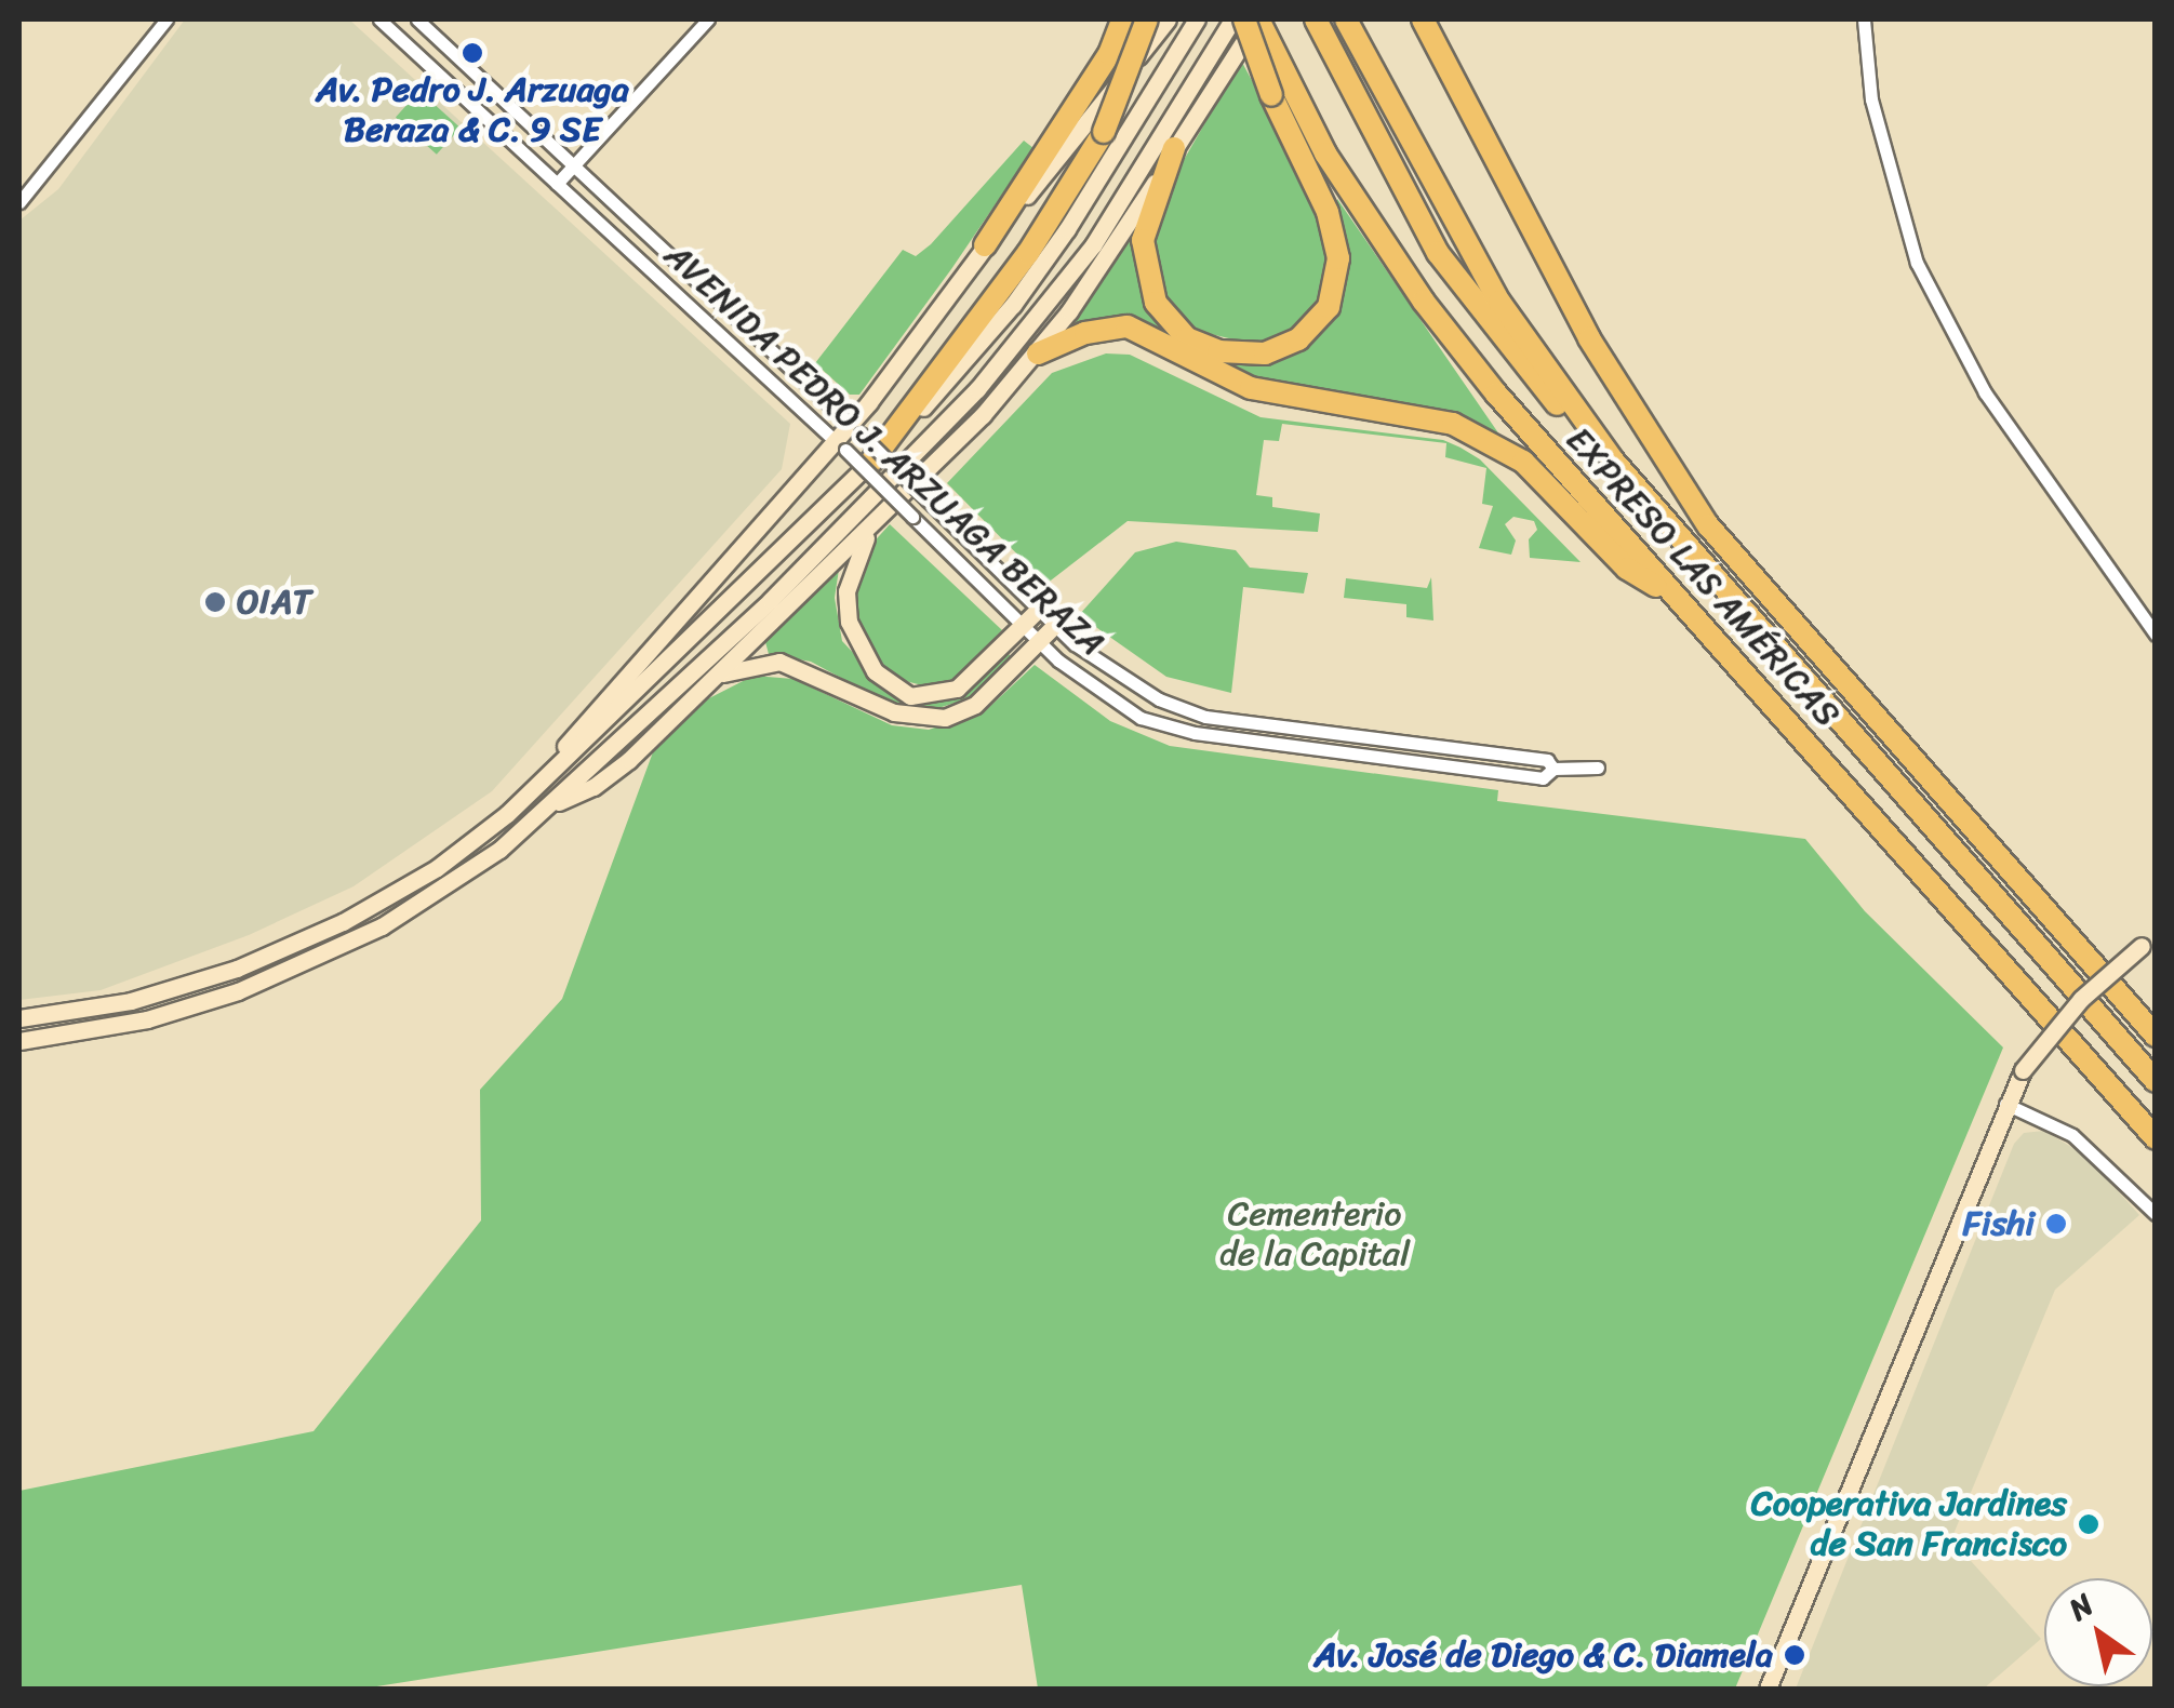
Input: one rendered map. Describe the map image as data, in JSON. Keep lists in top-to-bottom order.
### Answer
{
  "streets": {
    "highway": ["EXPRESO LAS AMÉRICAS"],
    "street": ["AVENIDA PEDRO J. ARZUAGA BERAZA"]
  },
  "parks": ["Cementerio de la Capital"],
  "places": [
    "Av. Pedro J. Arzuaga Beraza & C. 9 SE",
    "OIAT",
    "Fishi",
    "Cooperativa Jardines de San Francisco",
    "Av. José de Diego & C. Diamela"
  ],
  "north": "top left"
}
